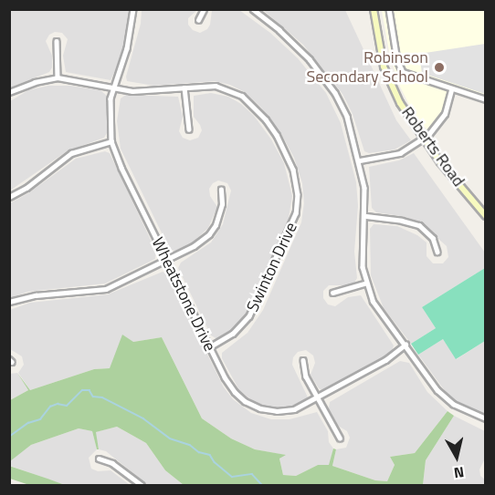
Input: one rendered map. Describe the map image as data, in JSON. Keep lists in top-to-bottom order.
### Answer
{
  "streets": {
    "main road": ["Roberts Road"],
    "street": ["Swinton Drive", "Wheatstone Drive"]
  },
  "crossings": [
    ["Swinton Drive", "Wheatstone Drive"]
  ],
  "places": ["Robinson Secondary School"],
  "north": "bottom"
}
